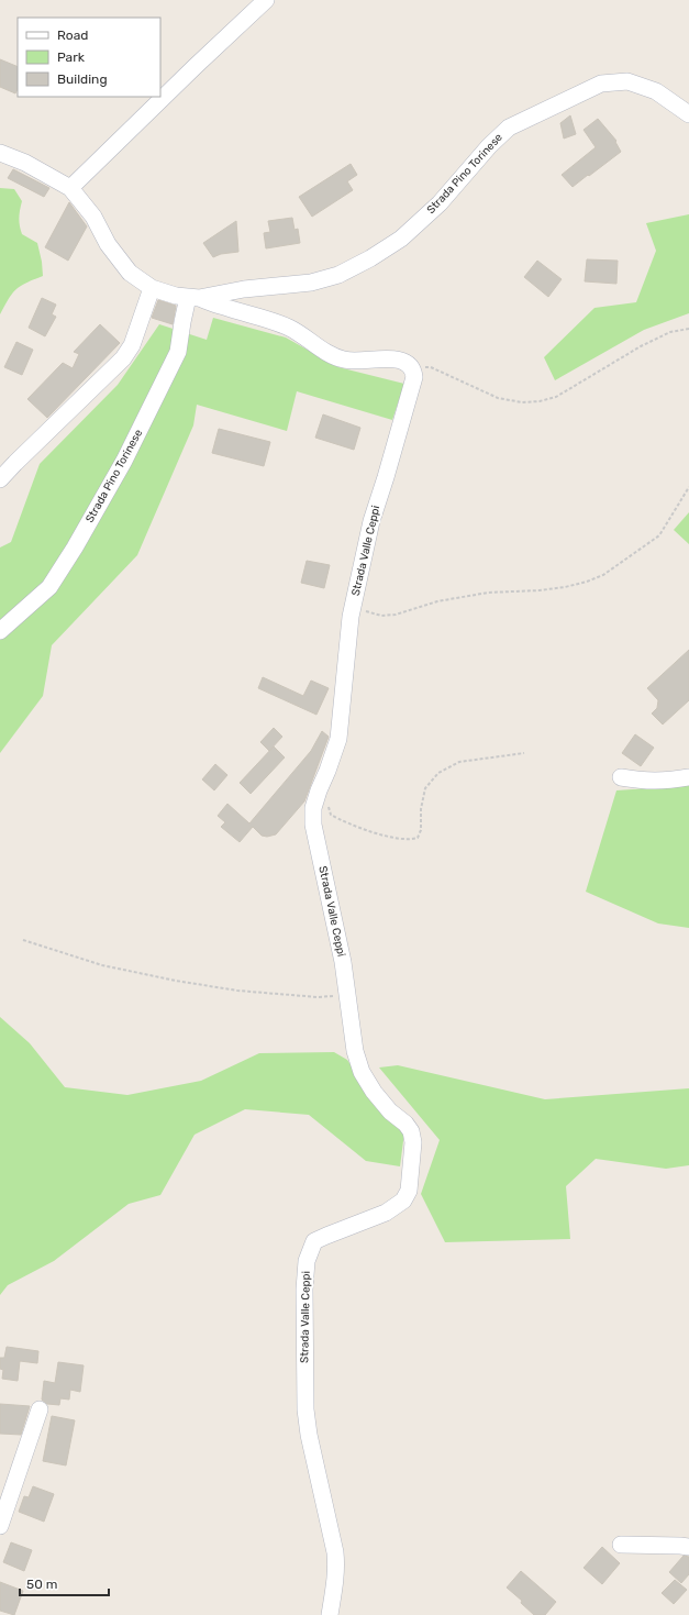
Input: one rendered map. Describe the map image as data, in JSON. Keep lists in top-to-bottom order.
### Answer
{
  "streets": {
    "street": ["Strada Pino Torinese", "Strada Valle Ceppi"]
  },
  "legend": ["Road", "Park", "Building"],
  "scale_bar": "50 m"
}
